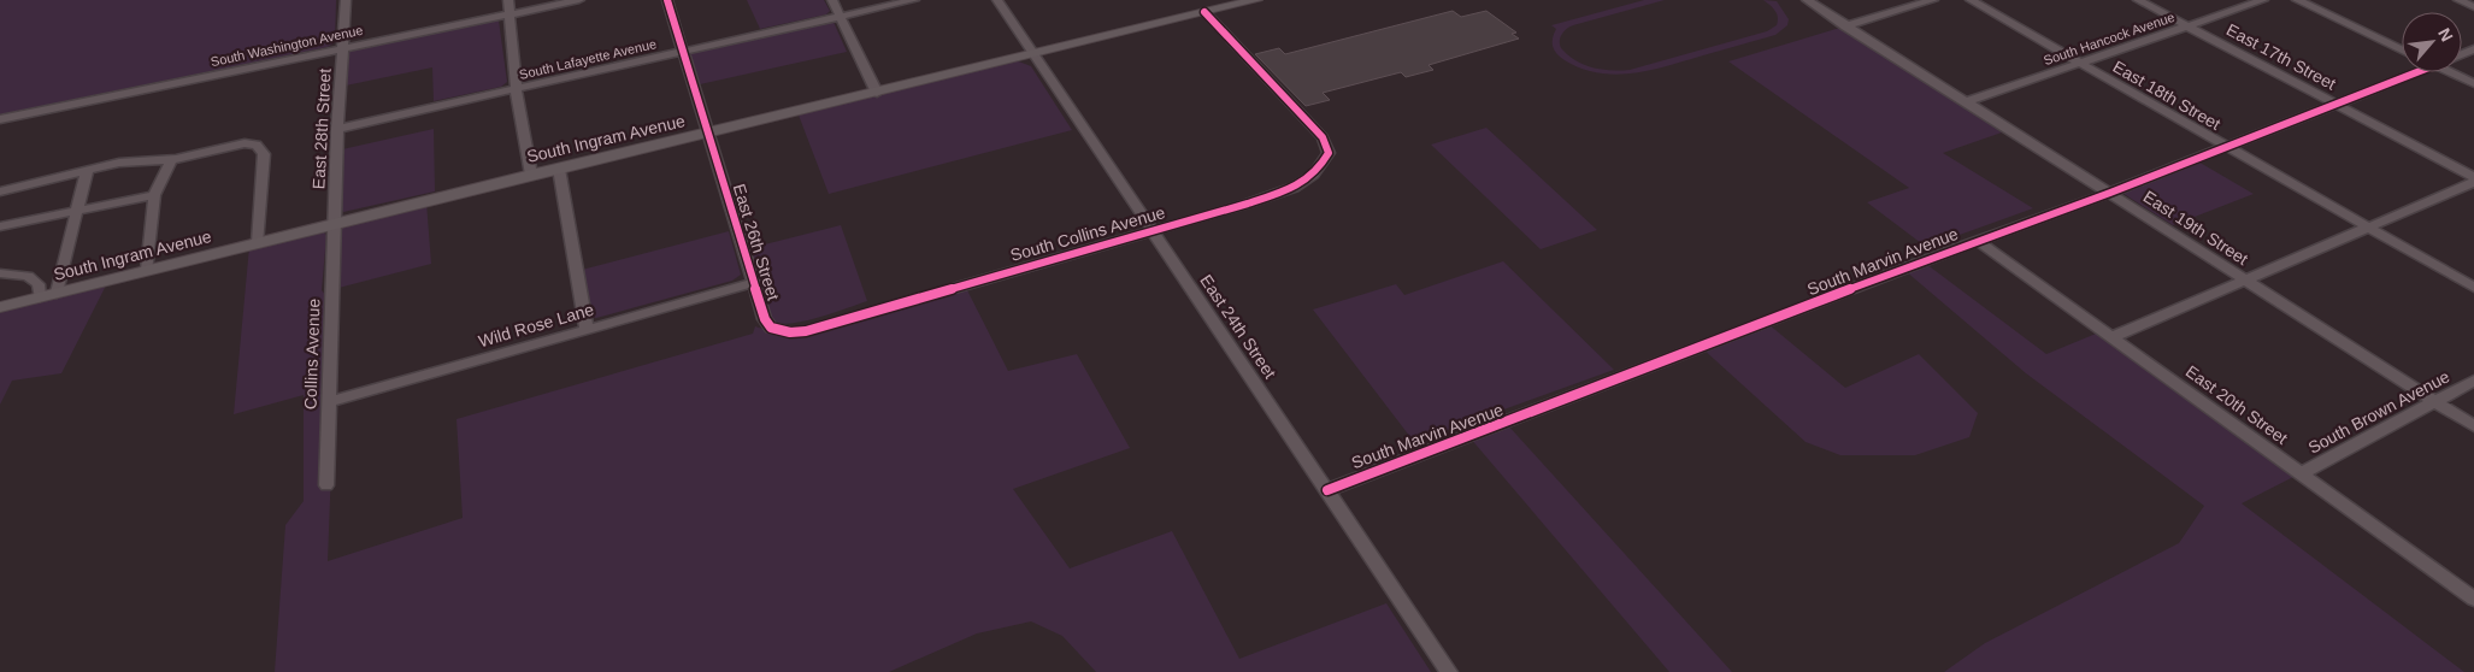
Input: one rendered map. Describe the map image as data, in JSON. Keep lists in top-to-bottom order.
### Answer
{
  "streets": {
    "main road": ["South Ingram Avenue"],
    "street": [
      "South Hancock Avenue",
      "South Washington Avenue",
      "East 17th Street",
      "South Lafayette Avenue",
      "East 18th Street",
      "East 28th Street",
      "East 19th Street",
      "South Collins Avenue",
      "East 26th Street",
      "South Marvin Avenue",
      "Wild Rose Lane",
      "East 24th Street",
      "Collins Avenue",
      "East 20th Street",
      "South Brown Avenue"
    ]
  },
  "crossings": [
    ["South Hancock Avenue", "East 17th Street"],
    ["South Hancock Avenue", "East 18th Street"],
    ["South Hancock Avenue", "East 19th Street"],
    ["South Washington Avenue", "East 28th Street"],
    ["East 17th Street", "South Marvin Avenue"],
    ["South Lafayette Avenue", "East 28th Street"],
    ["South Lafayette Avenue", "East 26th Street"],
    ["East 18th Street", "South Marvin Avenue"],
    ["East 28th Street", "South Ingram Avenue"],
    ["East 28th Street", "Collins Avenue"],
    ["South Ingram Avenue", "South Collins Avenue"],
    ["South Ingram Avenue", "East 26th Street"],
    ["South Ingram Avenue", "East 24th Street"],
    ["South Ingram Avenue", "Collins Avenue"],
    ["East 19th Street", "South Marvin Avenue"],
    ["East 19th Street", "South Brown Avenue"],
    ["South Collins Avenue", "East 26th Street"],
    ["South Collins Avenue", "East 24th Street"],
    ["East 26th Street", "Wild Rose Lane"],
    ["South Marvin Avenue", "East 24th Street"],
    ["South Marvin Avenue", "East 20th Street"],
    ["Wild Rose Lane", "Collins Avenue"],
    ["East 20th Street", "South Brown Avenue"]
  ],
  "north": "top right"
}
